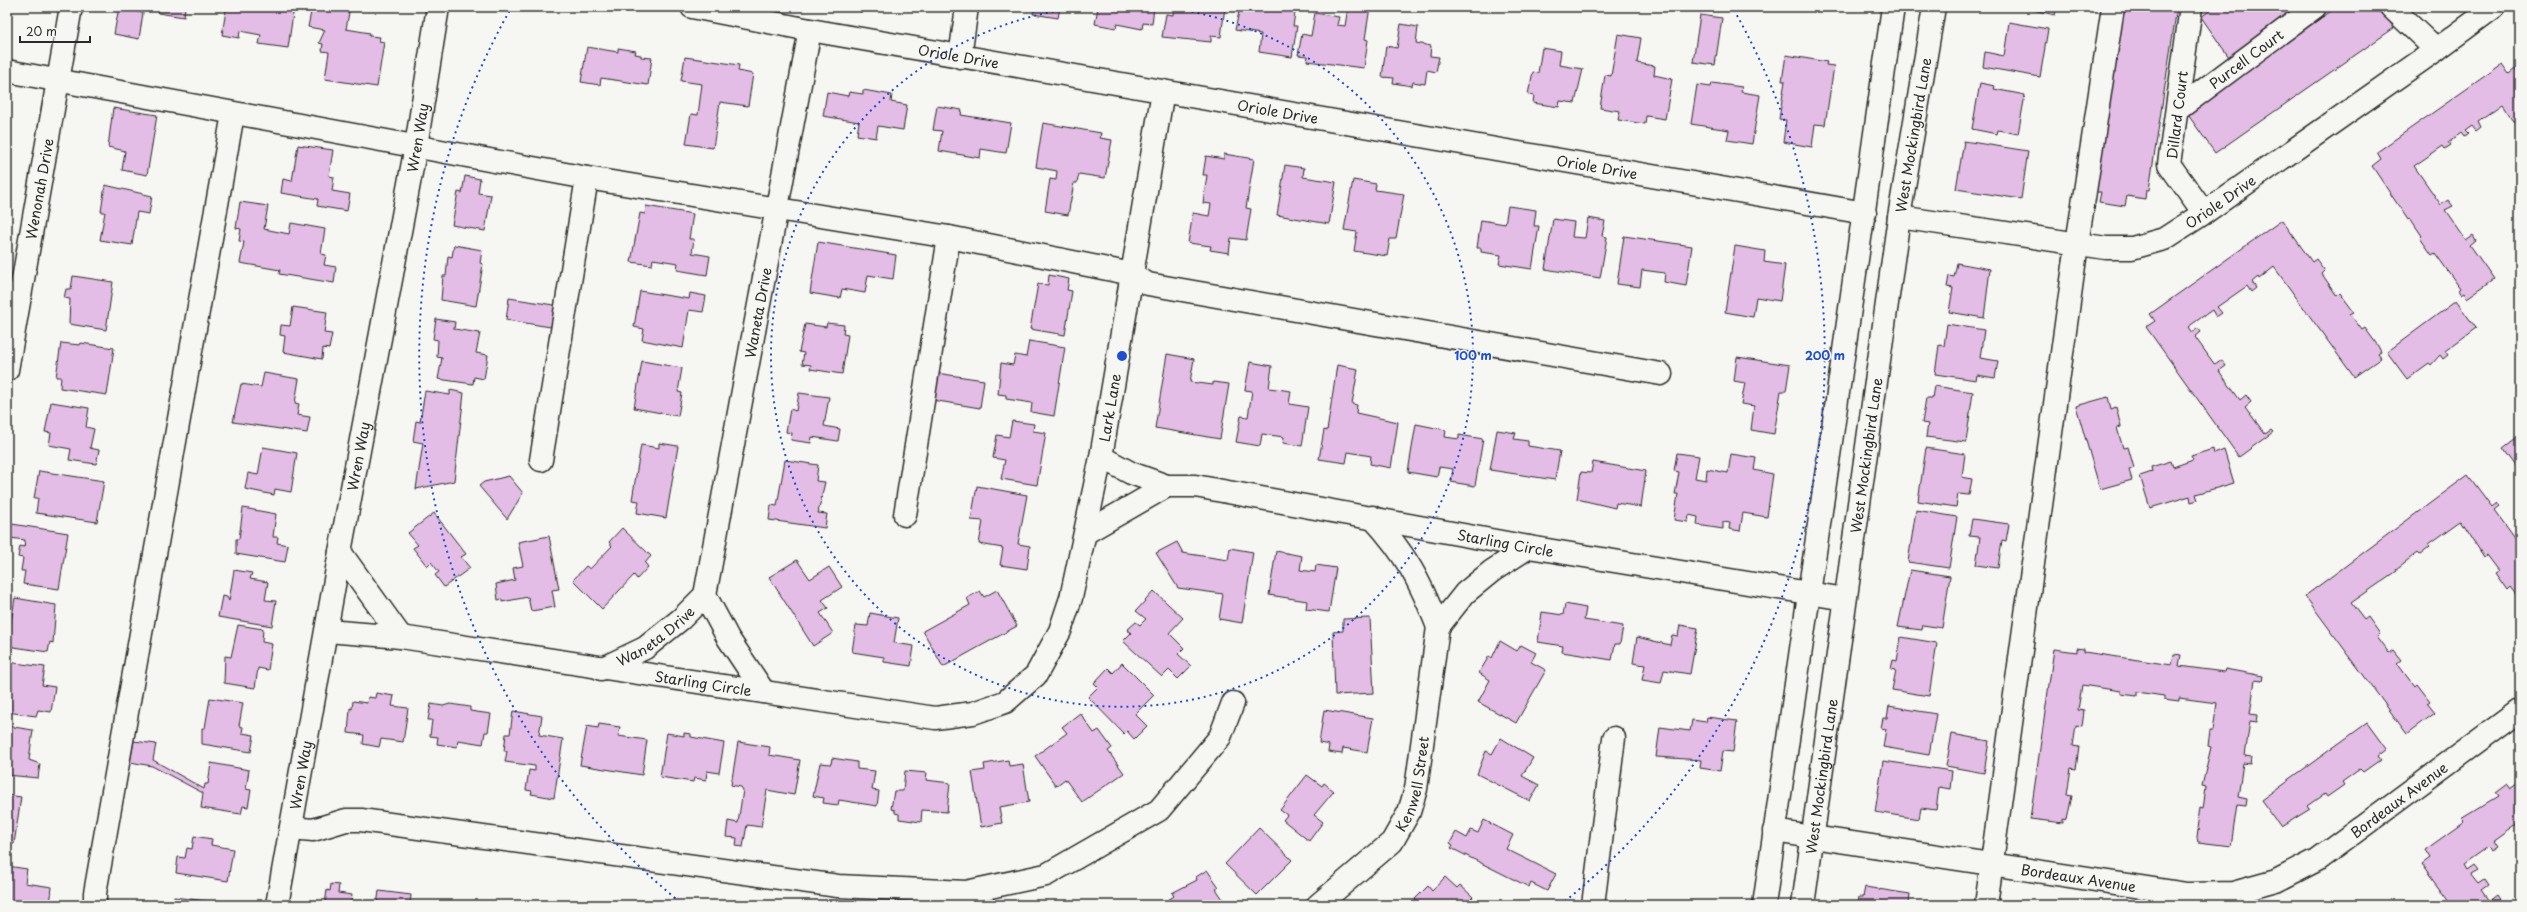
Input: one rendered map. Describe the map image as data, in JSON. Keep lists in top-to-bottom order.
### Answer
{
  "streets": {
    "street": [
      "Oriole Drive",
      "Purcell Court",
      "Dillard Court",
      "West Mockingbird Lane",
      "Wren Way",
      "Wenonah Drive",
      "Waneta Drive",
      "Lark Lane",
      "Starling Circle",
      "Kenwell Street",
      "Bordeaux Avenue"
    ]
  },
  "crossings": [
    ["Oriole Drive", "Dillard Court"],
    ["Oriole Drive", "West Mockingbird Lane"],
    ["Oriole Drive", "Waneta Drive"],
    ["Oriole Drive", "Lark Lane"],
    ["Purcell Court", "Dillard Court"],
    ["West Mockingbird Lane", "Starling Circle"],
    ["West Mockingbird Lane", "Bordeaux Avenue"],
    ["Wren Way", "Starling Circle"],
    ["Waneta Drive", "Starling Circle"],
    ["Lark Lane", "Starling Circle"],
    ["Starling Circle", "Kenwell Street"]
  ],
  "scale_bar": "20 m",
  "rings": ["100 m", "200 m"]
}
